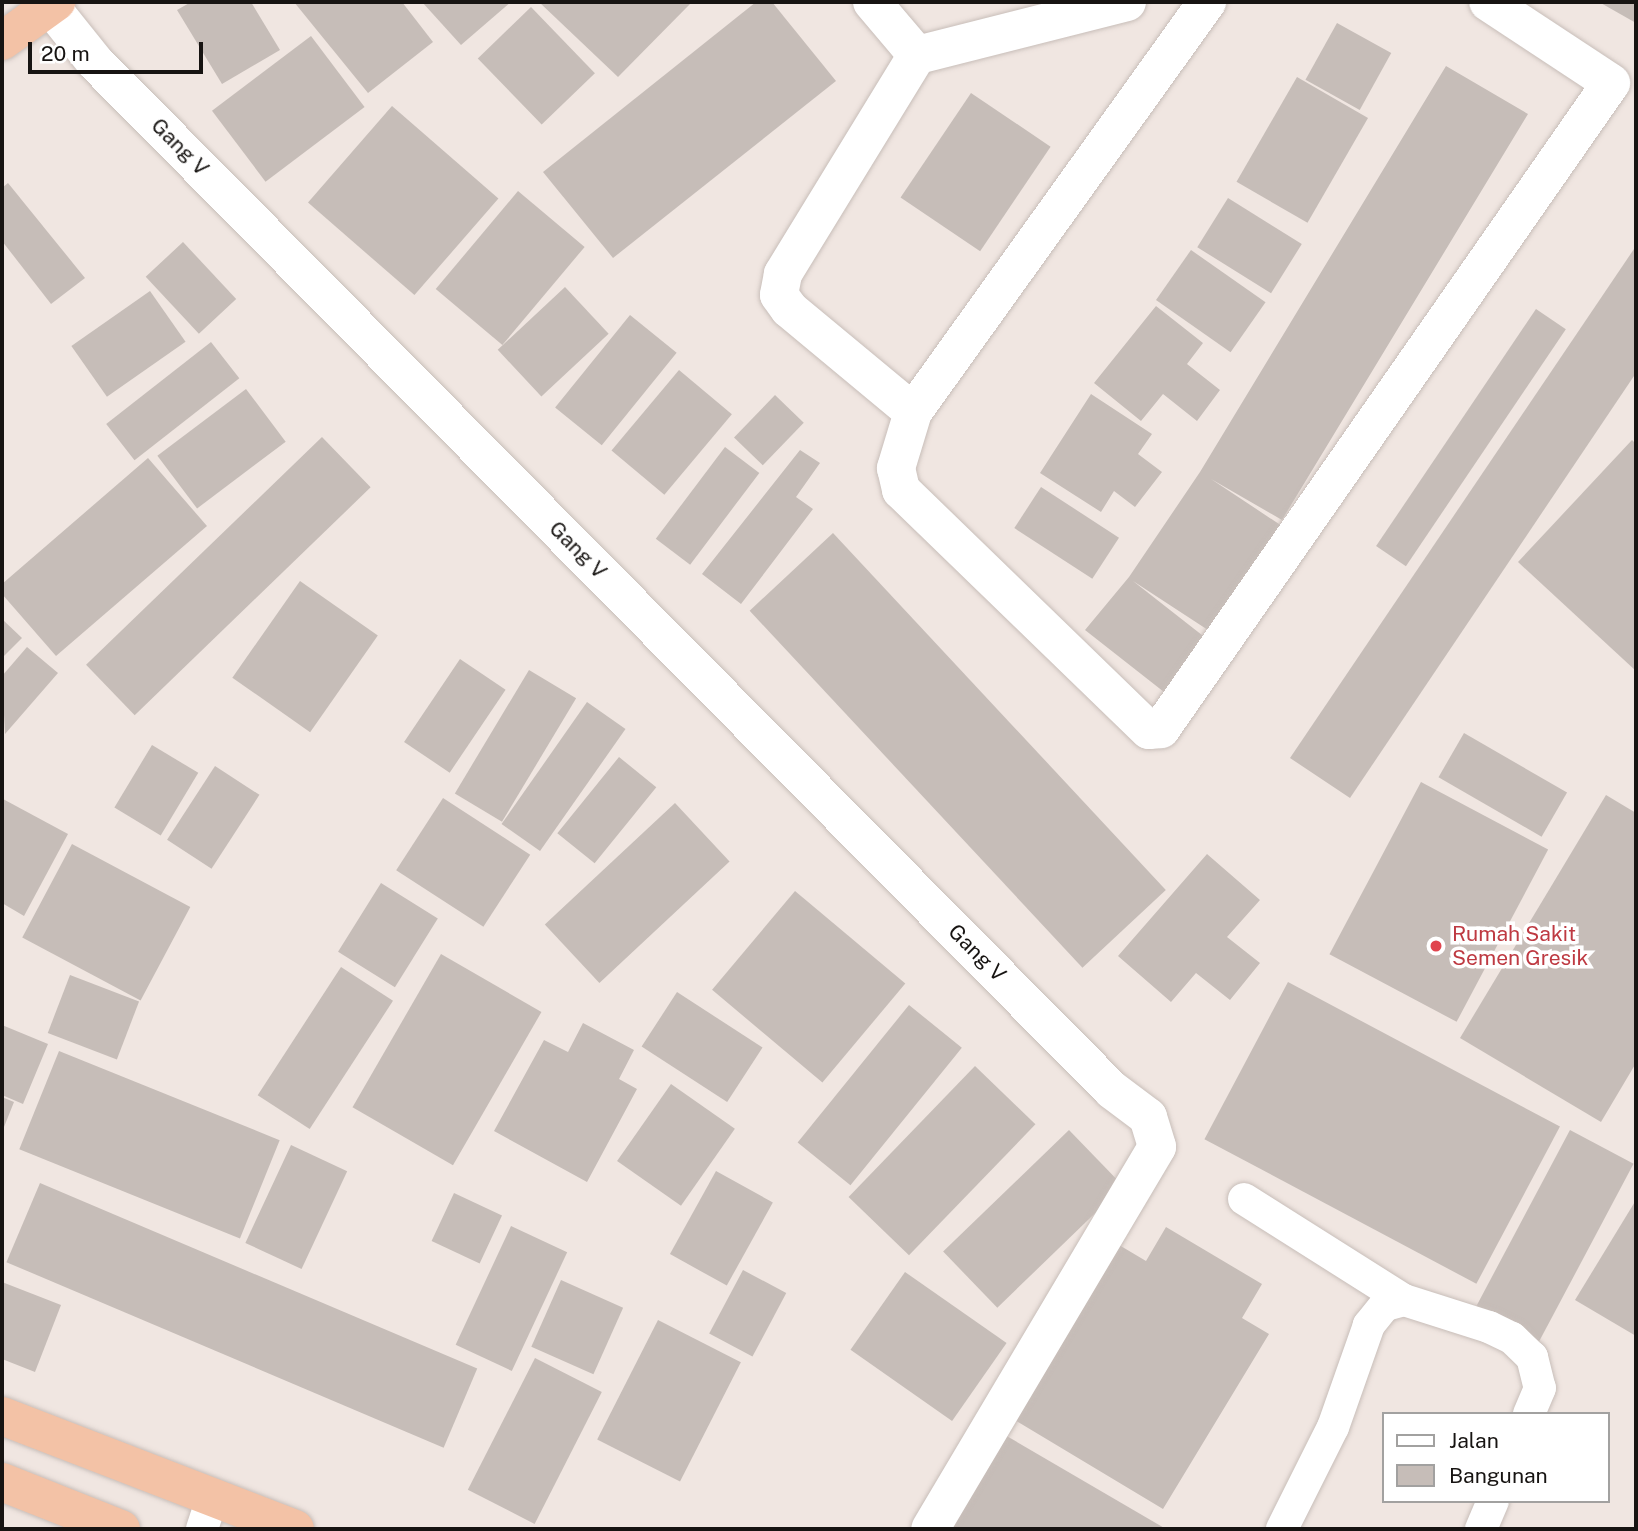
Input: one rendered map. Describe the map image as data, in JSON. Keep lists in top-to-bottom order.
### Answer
{
  "streets": {
    "street": ["Gang V"]
  },
  "places": ["Rumah Sakit Semen Gresik"],
  "legend": ["Jalan", "Bangunan"],
  "scale_bar": "20 m"
}
